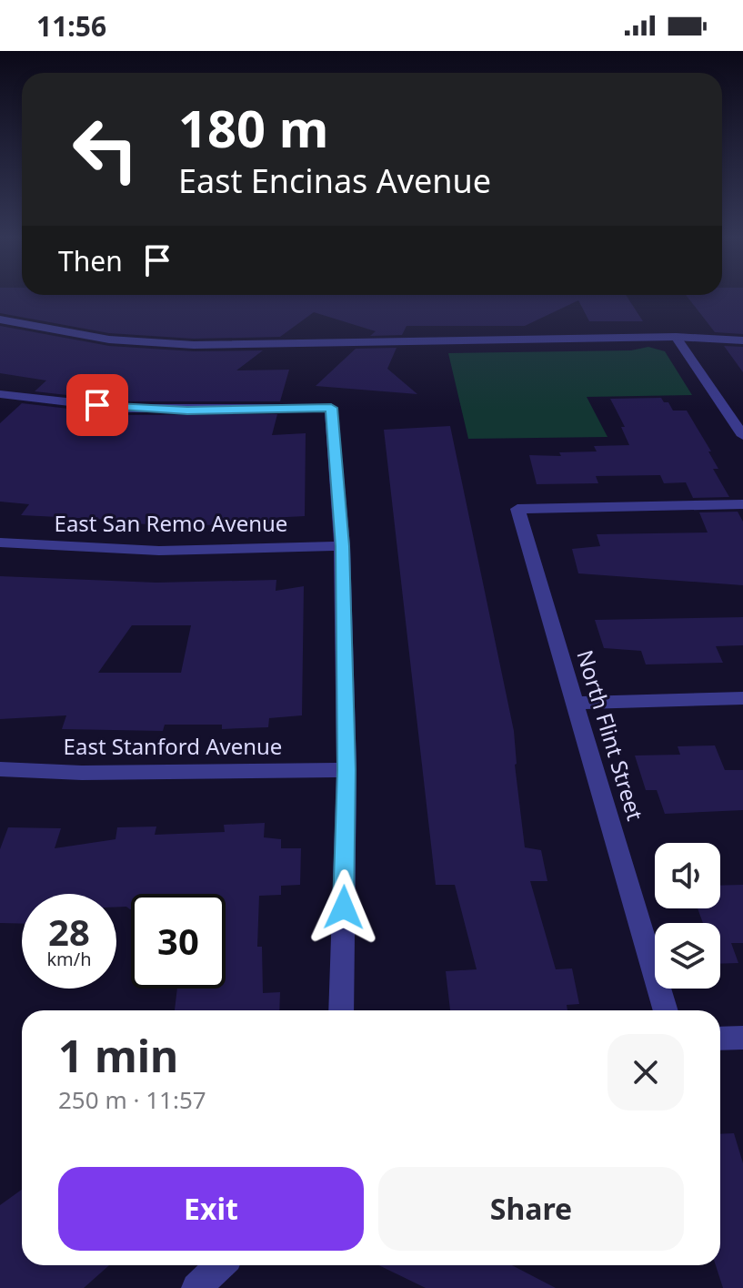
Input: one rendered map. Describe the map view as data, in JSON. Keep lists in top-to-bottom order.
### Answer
{
  "streets": {
    "street": ["East San Remo Avenue", "North Flint Street", "East Stanford Avenue"]
  },
  "page": {
    "status": "11:56",
    "turn": ["180 m", "East Encinas Avenue"],
    "then": "Then",
    "speed": "28 km/h",
    "limit": "30",
    "heading": ["1 min", "250 m · 11:57"],
    "buttons": ["Exit", "Share"]
  }
}
